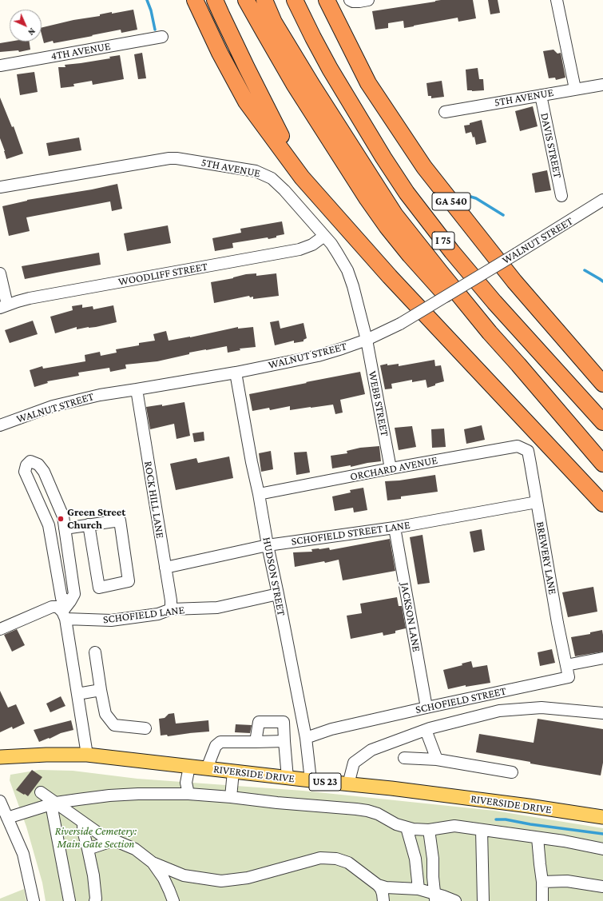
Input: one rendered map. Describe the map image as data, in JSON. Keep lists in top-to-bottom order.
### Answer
{
  "streets": {
    "highway": ["GA 540", "I 75"],
    "main road": ["RIVERSIDE DRIVE", "US 23"],
    "street": [
      "4TH AVENUE",
      "5TH AVENUE",
      "DAVIS STREET",
      "WALNUT STREET",
      "WOODLIFF STREET",
      "WEBB STREET",
      "ORCHARD AVENUE",
      "ROCK HILL LANE",
      "SCHOFIELD STREET LANE",
      "BREWERY LANE",
      "HUDSON STREET",
      "SCHOFIELD LANE",
      "JACKSON LANE",
      "SCHOFIELD STREET"
    ]
  },
  "crossings": [
    ["5TH AVENUE", "DAVIS STREET"],
    ["5TH AVENUE", "WALNUT STREET"],
    ["5TH AVENUE", "WOODLIFF STREET"],
    ["5TH AVENUE", "WEBB STREET"],
    ["WALNUT STREET", "WEBB STREET"],
    ["WALNUT STREET", "ROCK HILL LANE"],
    ["WALNUT STREET", "HUDSON STREET"],
    ["WEBB STREET", "ORCHARD AVENUE"],
    ["ORCHARD AVENUE", "BREWERY LANE"],
    ["ORCHARD AVENUE", "HUDSON STREET"],
    ["ROCK HILL LANE", "SCHOFIELD STREET LANE"],
    ["ROCK HILL LANE", "SCHOFIELD LANE"],
    ["SCHOFIELD STREET LANE", "BREWERY LANE"],
    ["SCHOFIELD STREET LANE", "HUDSON STREET"],
    ["SCHOFIELD STREET LANE", "JACKSON LANE"],
    ["BREWERY LANE", "SCHOFIELD STREET"],
    ["HUDSON STREET", "SCHOFIELD LANE"],
    ["HUDSON STREET", "SCHOFIELD STREET"],
    ["HUDSON STREET", "RIVERSIDE DRIVE"],
    ["JACKSON LANE", "SCHOFIELD STREET"]
  ],
  "parks": ["Riverside Cemetery: Main Gate Section"],
  "places": ["Green Street Church"],
  "north": "bottom right"
}
